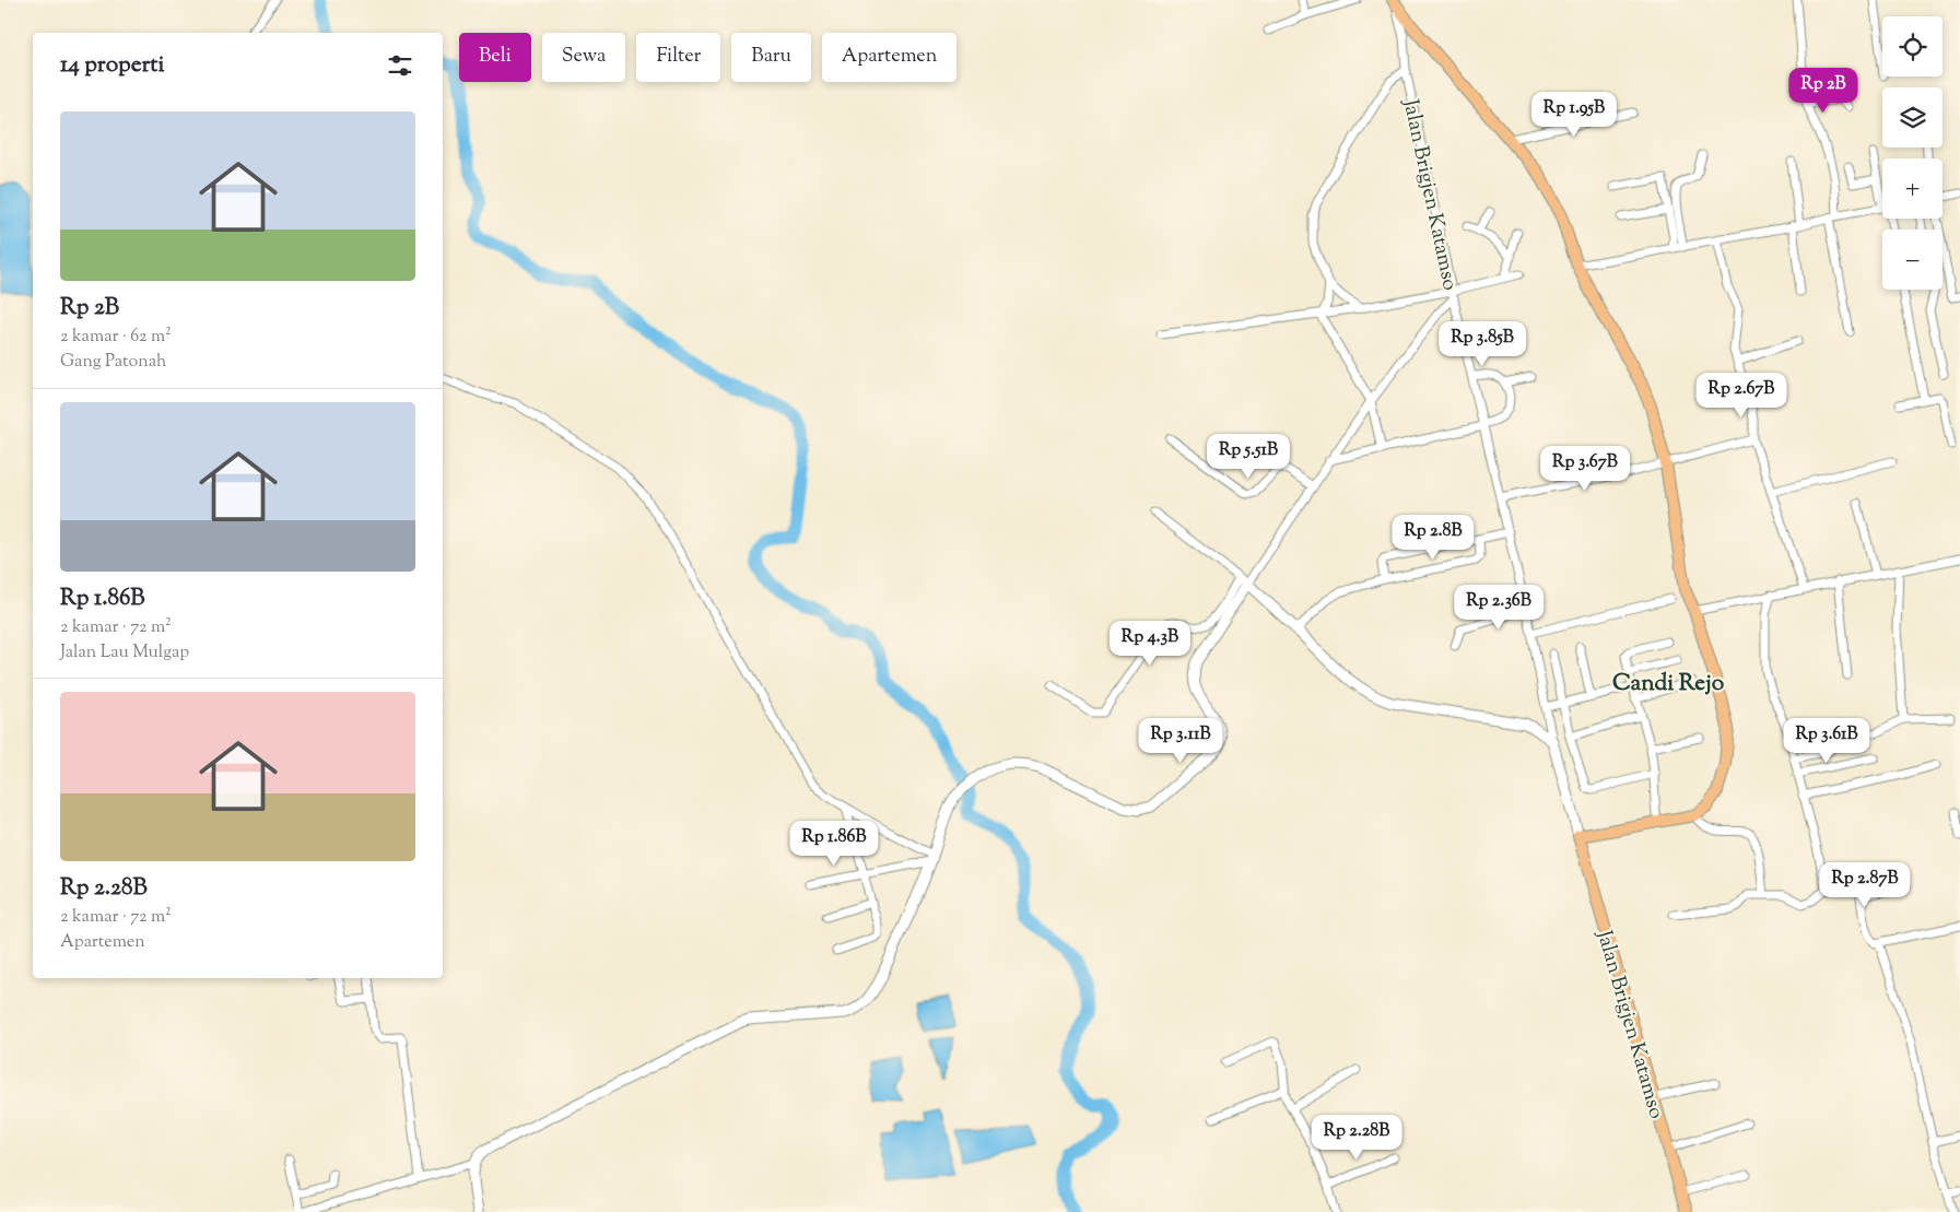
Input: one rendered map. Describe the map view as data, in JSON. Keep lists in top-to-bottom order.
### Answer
{
  "streets": {
    "main road": ["Jalan Brigjen Katamso"]
  },
  "districts": ["Candi Rejo"],
  "page": {
    "map_buttons": ["+", "−"],
    "chip": [
      "Beli",
      "Sewa",
      "Filter",
      "Baru",
      "Apartemen"
    ],
    "heading": "14 properti",
    "price": [
      "Rp 2B",
      "Rp 1.95B",
      "Rp 3.85B",
      "Rp 2.67B",
      "Rp 5.51B",
      "Rp 3.67B",
      "Rp 2.8B",
      "Rp 2.36B",
      "Rp 4.3B",
      "Rp 3.11B",
      "Rp 3.61B",
      "Rp 1.86B",
      "Rp 2.87B",
      "Rp 2.28B"
    ],
    "list": [
      {
        "name": "Rp 2B",
        "note": "2 kamar · 62 m² · Gang Patonah"
      },
      {
        "name": "Rp 1.86B",
        "note": "2 kamar · 72 m² · Jalan Lau Mulgap"
      },
      {
        "name": "Rp 2.28B",
        "note": "2 kamar · 72 m² · Apartemen"
      }
    ]
  }
}
